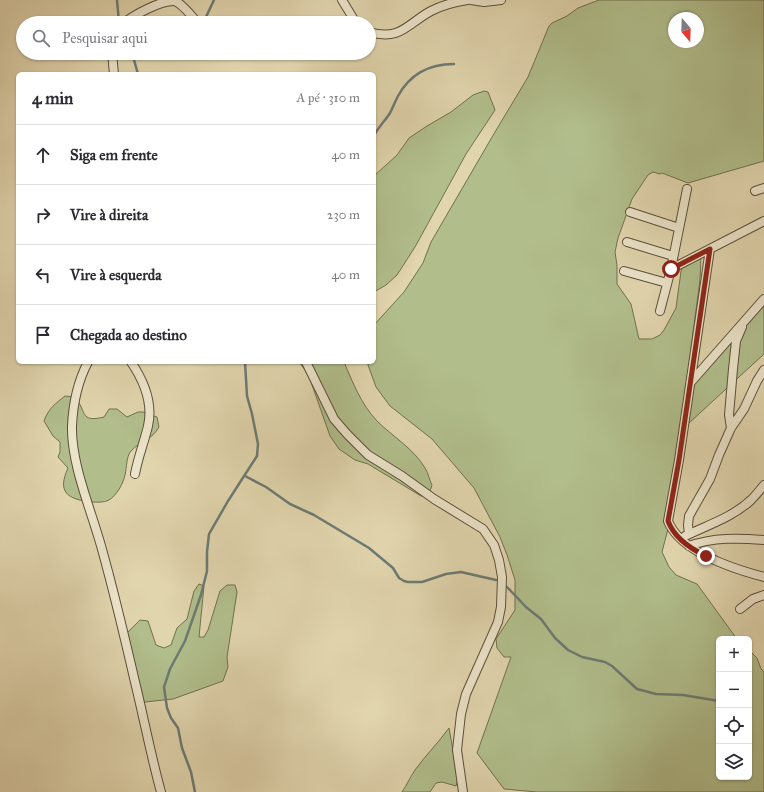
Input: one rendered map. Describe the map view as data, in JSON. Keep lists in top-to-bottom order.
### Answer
{
  "north": "bottom",
  "page": {
    "search": "Pesquisar aqui",
    "heading": ["4 min", "A pé · 310 m"],
    "list": [
      ["Siga em frente", "40 m"],
      ["Vire à direita", "230 m"],
      ["Vire à esquerda", "40 m"],
      "Chegada ao destino"
    ],
    "map_buttons": ["+", "−"]
  }
}
